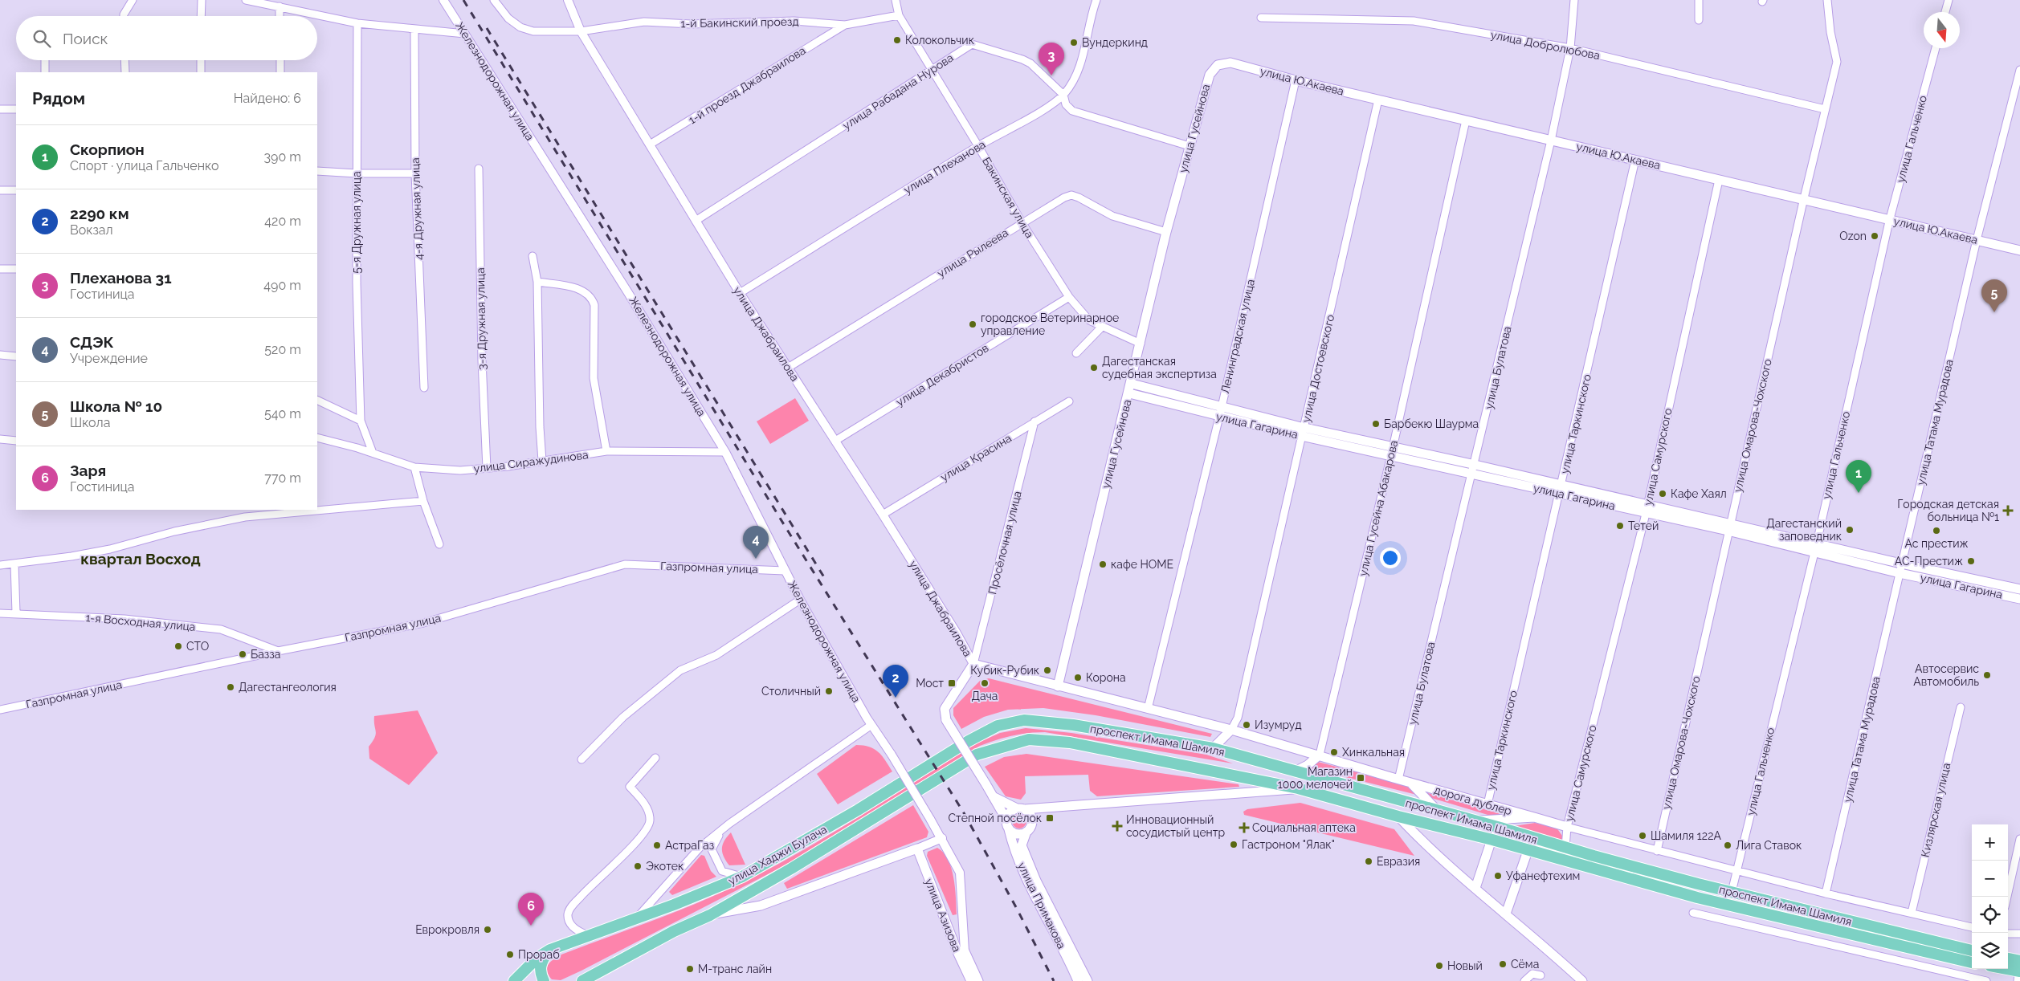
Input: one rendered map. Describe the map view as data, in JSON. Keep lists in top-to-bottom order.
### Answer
{
  "streets": {
    "main road": [
      "улица Ю.Акаева",
      "улица Гусейнова",
      "улица Гагарина",
      "проспект Имама Шамиля",
      "дорога дублер",
      "улица Хаджи Булача",
      "улица Примакова",
      "улица Азизова"
    ],
    "street": [
      "1-й Бакинский проезд",
      "улица Добролюбова",
      "Железнодорожная улица",
      "1-й проезд Джабраилова",
      "улица Рабадана Нурова",
      "улица Гальченко",
      "улица Плеханова",
      "Бакинская улица",
      "4-я Дружная улица",
      "5-я Дружная улица",
      "улица Рылеева",
      "3-я Дружная улица",
      "улица Джабраилова",
      "Ленинградская улица",
      "улица Булатова",
      "улица Достоевского",
      "улица Декабристов",
      "улица Татама Мурадова",
      "улица Таркинского",
      "улица Омарова-Чохского",
      "улица Самурского",
      "улица Красина",
      "улица Сиражудинова",
      "улица Гусейна Абакарова",
      "Просёлочная улица",
      "Газпромная улица",
      "1-я Восходная улица",
      "Кизлярская улица"
    ]
  },
  "crossings": [
    ["1-й Бакинский проезд", "1-й проезд Джабраилова"],
    ["1-й Бакинский проезд", "Бакинская улица"],
    ["1-й Бакинский проезд", "улица Джабраилова"],
    ["улица Добролюбова", "улица Булатова"],
    ["улица Добролюбова", "улица Омарова-Чохского"],
    ["Железнодорожная улица", "улица Сиражудинова"],
    ["Железнодорожная улица", "Газпромная улица"],
    ["Железнодорожная улица", "улица Азизова"],
    ["улица Ю.Акаева", "улица Гусейнова"],
    ["улица Ю.Акаева", "улица Гальченко"],
    ["улица Ю.Акаева", "Ленинградская улица"],
    ["улица Ю.Акаева", "улица Булатова"],
    ["улица Ю.Акаева", "улица Достоевского"],
    ["улица Ю.Акаева", "улица Татама Мурадова"],
    ["улица Ю.Акаева", "улица Таркинского"],
    ["улица Ю.Акаева", "улица Омарова-Чохского"],
    ["улица Ю.Акаева", "улица Самурского"],
    ["улица Ю.Акаева", "улица Гусейна Абакарова"],
    ["1-й проезд Джабраилова", "улица Джабраилова"],
    ["улица Рабадана Нурова", "улица Гусейнова"],
    ["улица Рабадана Нурова", "улица Плеханова"],
    ["улица Рабадана Нурова", "Бакинская улица"],
    ["улица Рабадана Нурова", "улица Джабраилова"],
    ["улица Гусейнова", "Бакинская улица"],
    ["улица Гусейнова", "улица Рылеева"],
    ["улица Гусейнова", "улица Гагарина"],
    ["улица Гусейнова", "проспект Имама Шамиля"],
    ["улица Гальченко", "улица Гагарина"],
    ["улица Гальченко", "проспект Имама Шамиля"],
    ["улица Плеханова", "Бакинская улица"],
    ["улица Плеханова", "улица Джабраилова"],
    ["Бакинская улица", "улица Рылеева"],
    ["Бакинская улица", "улица Декабристов"],
    ["5-я Дружная улица", "улица Сиражудинова"],
    ["улица Рылеева", "улица Джабраилова"],
    ["3-я Дружная улица", "улица Сиражудинова"],
    ["улица Джабраилова", "улица Декабристов"],
    ["улица Джабраилова", "улица Красина"],
    ["улица Джабраилова", "Просёлочная улица"],
    ["улица Джабраилова", "проспект Имама Шамиля"],
    ["Ленинградская улица", "улица Гагарина"],
    ["Ленинградская улица", "проспект Имама Шамиля"],
    ["улица Булатова", "улица Гагарина"],
    ["улица Булатова", "проспект Имама Шамиля"],
    ["улица Достоевского", "улица Гагарина"],
    ["улица Достоевского", "проспект Имама Шамиля"],
    ["улица Татама Мурадова", "улица Гагарина"],
    ["улица Таркинского", "улица Гагарина"],
    ["улица Таркинского", "дорога дублер"],
    ["улица Гагарина", "улица Омарова-Чохского"],
    ["улица Гагарина", "улица Самурского"],
    ["улица Гагарина", "улица Гусейна Абакарова"],
    ["улица Самурского", "проспект Имама Шамиля"],
    ["улица Самурского", "дорога дублер"],
    ["улица Красина", "Просёлочная улица"],
    ["улица Гусейна Абакарова", "проспект Имама Шамиля"],
    ["Просёлочная улица", "проспект Имама Шамиля"],
    ["Газпромная улица", "1-я Восходная улица"],
    ["проспект Имама Шамиля", "дорога дублер"],
    ["проспект Имама Шамиля", "улица Хаджи Булача"],
    ["проспект Имама Шамиля", "улица Примакова"]
  ],
  "districts": ["квартал Восход"],
  "places": {
    "other": [
      "Колокольчик",
      "Вундеркинд",
      "Ozon",
      "городское Ветеринарное управление",
      "Дагестанская судебная экспертиза",
      "Барбекю Шаурма",
      "Кафе Хаял",
      "Тетей",
      "Дагестанский заповедник",
      "Ас престиж",
      "АС-Престиж",
      "кафе HOME",
      "СТО",
      "Базза",
      "Кубик-Рубик",
      "Автосервис Автомобиль",
      "Корона",
      "Дача",
      "Дагестангеология",
      "Столичный",
      "Изумруд",
      "Хинкальная",
      "Шамиля 122А",
      "Гастроном \"Ялак\"",
      "АстраГаз",
      "Лига Ставок",
      "Евразия",
      "Экотек",
      "Уфанефтехим",
      "Еврокровля",
      "Прораб",
      "Сёма",
      "Новый",
      "М-транс лайн"
    ],
    "health": ["Городская детская больница №1", "Инновационный сосудистый центр", "Социальная аптека"],
    "transit": ["Мост", "Магазин 1000 мелочей", "Степной посёлок"]
  },
  "north": "bottom",
  "page": {
    "search": "Поиск",
    "pins": [
      "3",
      "5",
      "1",
      "4",
      "2",
      "6"
    ],
    "heading": ["Рядом", "Найдено: 6"],
    "list": [
      {
        "mark": "1",
        "name": "Скорпион",
        "note": "Спорт · улица Гальченко",
        "value": "390 m"
      },
      {
        "mark": "2",
        "name": "2290 км",
        "note": "Вокзал",
        "value": "420 m"
      },
      {
        "mark": "3",
        "name": "Плеханова 31",
        "note": "Гостиница",
        "value": "490 m"
      },
      {
        "mark": "4",
        "name": "СДЭК",
        "note": "Учреждение",
        "value": "520 m"
      },
      {
        "mark": "5",
        "name": "Школа № 10",
        "note": "Школа",
        "value": "540 m"
      },
      {
        "mark": "6",
        "name": "Заря",
        "note": "Гостиница",
        "value": "770 m"
      }
    ],
    "map_buttons": ["+", "−"]
  }
}
